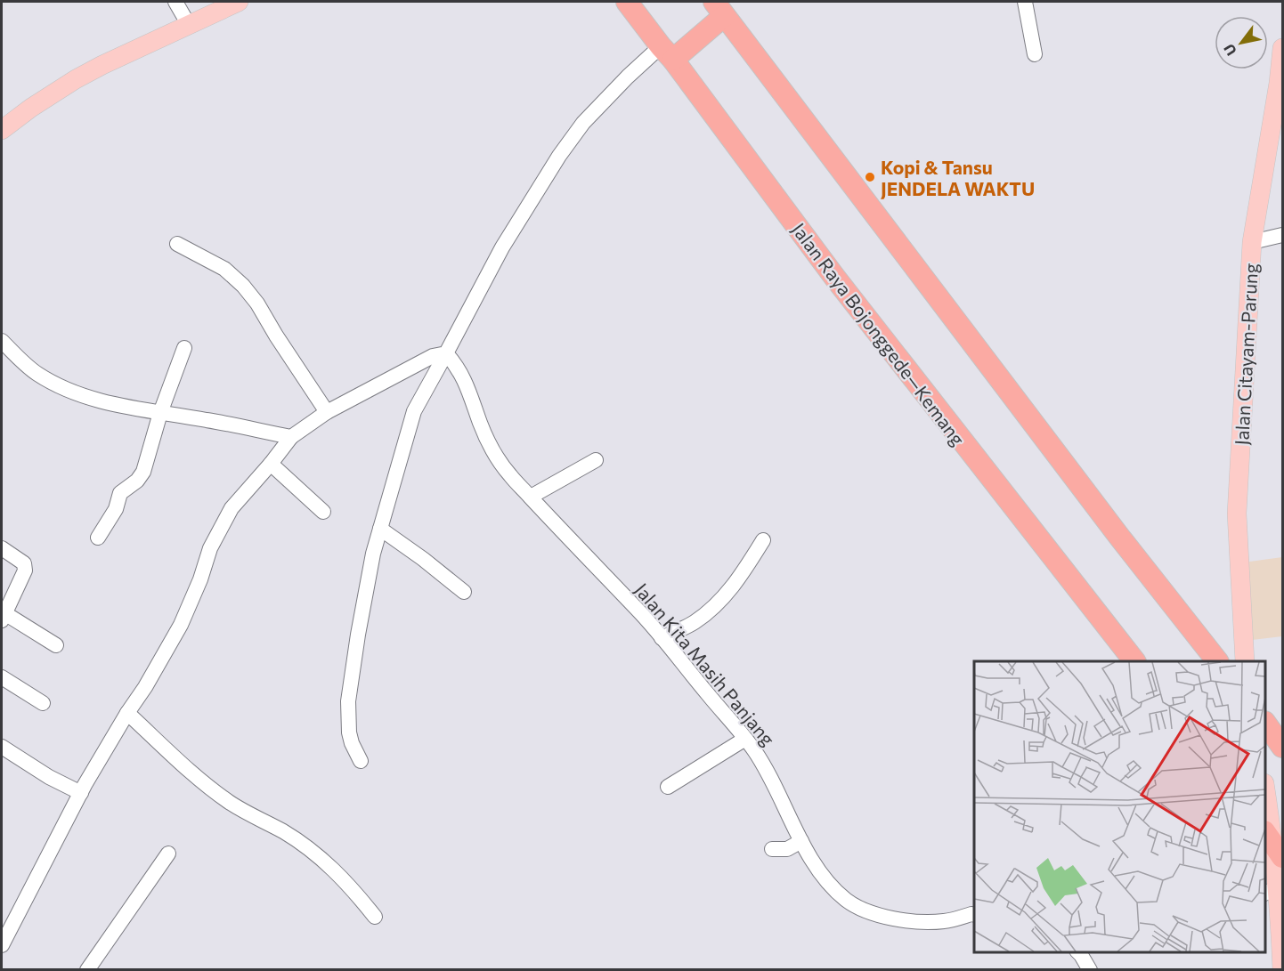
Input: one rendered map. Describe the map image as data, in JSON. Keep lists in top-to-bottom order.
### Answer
{
  "streets": {
    "highway": ["Jalan Raya Bojonggede—Kemang"],
    "main road": ["Jalan Citayam-Parung"],
    "street": ["Jalan Kita Masih Panjang"]
  },
  "places": ["Kopi & Tansu JENDELA WAKTU"],
  "north": "bottom left"
}
